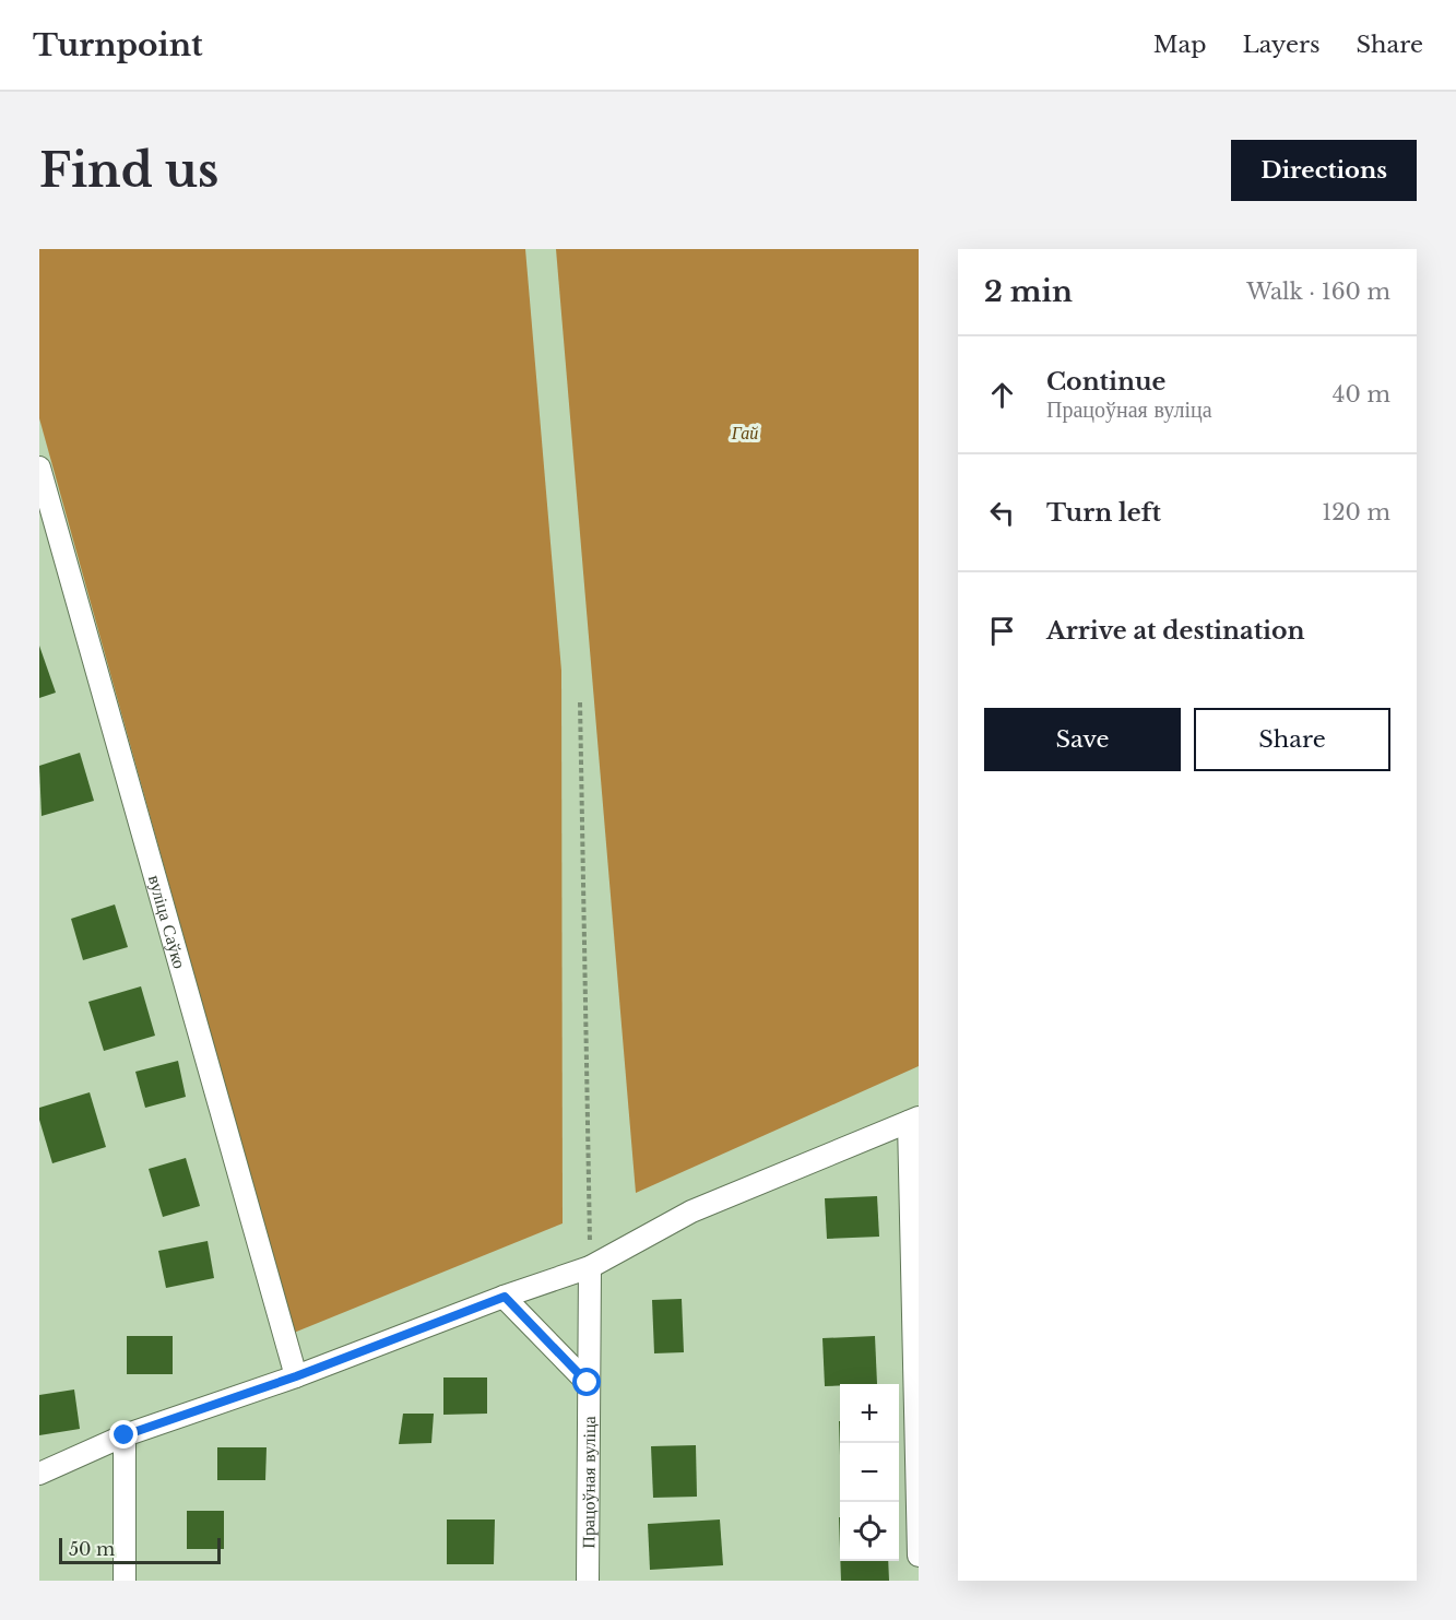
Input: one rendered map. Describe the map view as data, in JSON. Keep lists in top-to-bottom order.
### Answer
{
  "streets": {
    "street": ["вуліца Саўко", "Працоўная вуліца"]
  },
  "parks": ["Гай"],
  "scale_bar": "50 m",
  "page": {
    "header": "Turnpoint",
    "nav": ["Map", "Layers", "Share"],
    "buttons": [
      "Directions",
      ["Save", "Share"]
    ],
    "title": "Find us",
    "heading": ["2 min", "Walk · 160 m"],
    "list": [
      ["Continue", "Працоўная вуліца", "40 m"],
      ["Turn left", "120 m"],
      "Arrive at destination"
    ],
    "map_buttons": ["+", "−"],
    "scale": "50 m"
  }
}
